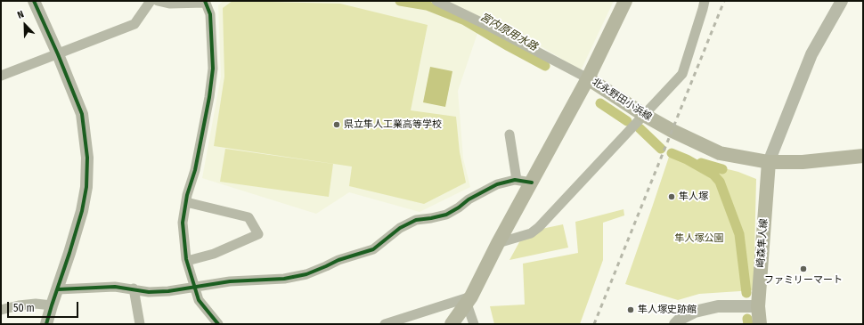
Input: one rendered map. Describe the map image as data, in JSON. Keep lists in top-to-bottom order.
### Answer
{
  "streets": {
    "main road": ["北永野田小浜線", "崎森隼人線"]
  },
  "crossings": [
    ["北永野田小浜線", "崎森隼人線"]
  ],
  "water": ["宮内原用水路"],
  "parks": ["隼人塚公園"],
  "places": [
    "県立隼人工業高等学校",
    "隼人塚",
    "ファミリーマート",
    "隼人塚史跡館"
  ],
  "scale_bar": "50 m",
  "north": "top left"
}
